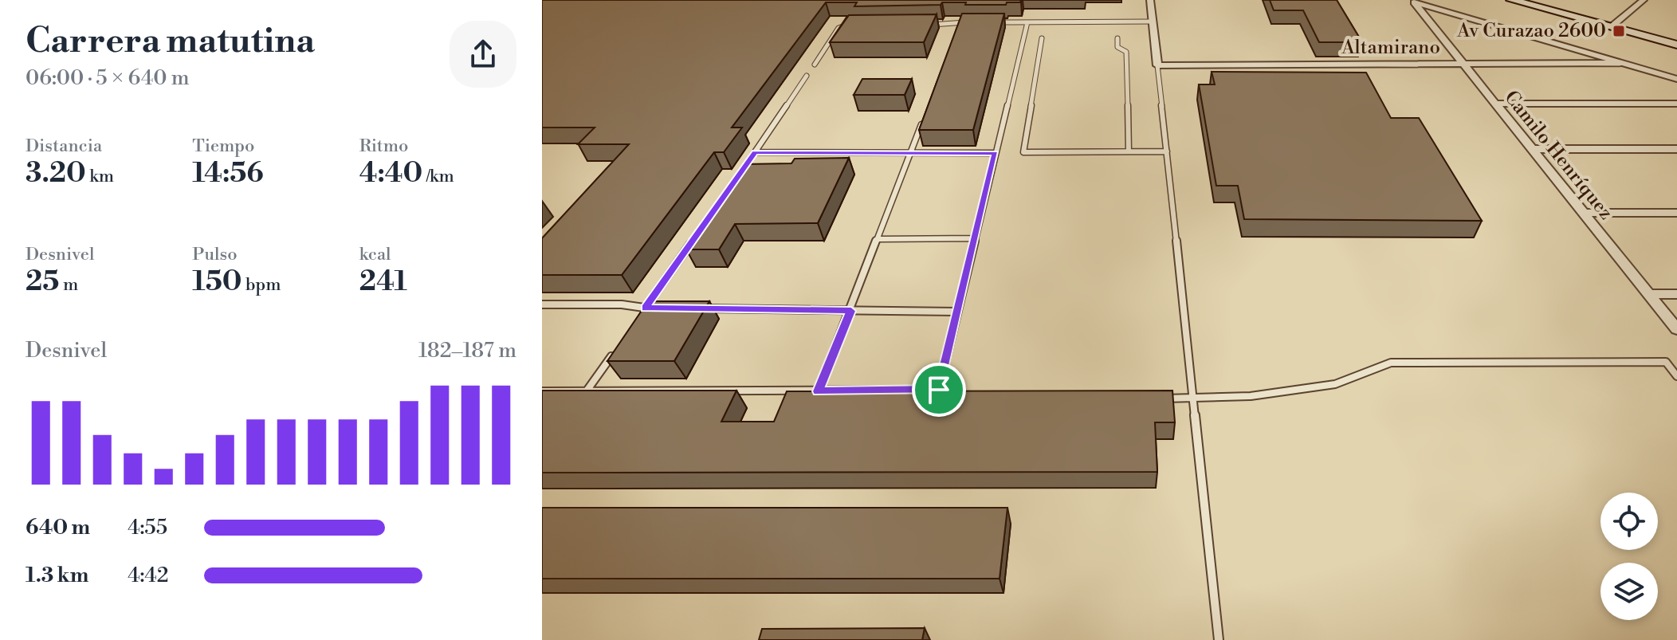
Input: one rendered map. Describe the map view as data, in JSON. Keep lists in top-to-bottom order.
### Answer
{
  "streets": {
    "street": ["Altamirano", "Camilo Henríquez"]
  },
  "crossings": [
    ["Altamirano", "Camilo Henríquez"]
  ],
  "places": {
    "transit": ["Av Curazao 2600"]
  },
  "page": {
    "heading": ["Carrera matutina", "06:00 · 5 × 640 m"],
    "stats": [
      ["Distancia", "3.20 km"],
      ["Tiempo", "14:56"],
      ["Ritmo", "4:40 /km"],
      ["Desnivel", "25 m"],
      ["Pulso", "150 bpm"],
      ["kcal", "241"]
    ],
    "chart": ["Desnivel", "182–187 m"],
    "list": [
      {
        "name": "640 m",
        "note": "4:55"
      },
      {
        "name": "1.3 km",
        "note": "4:42"
      }
    ]
  }
}
